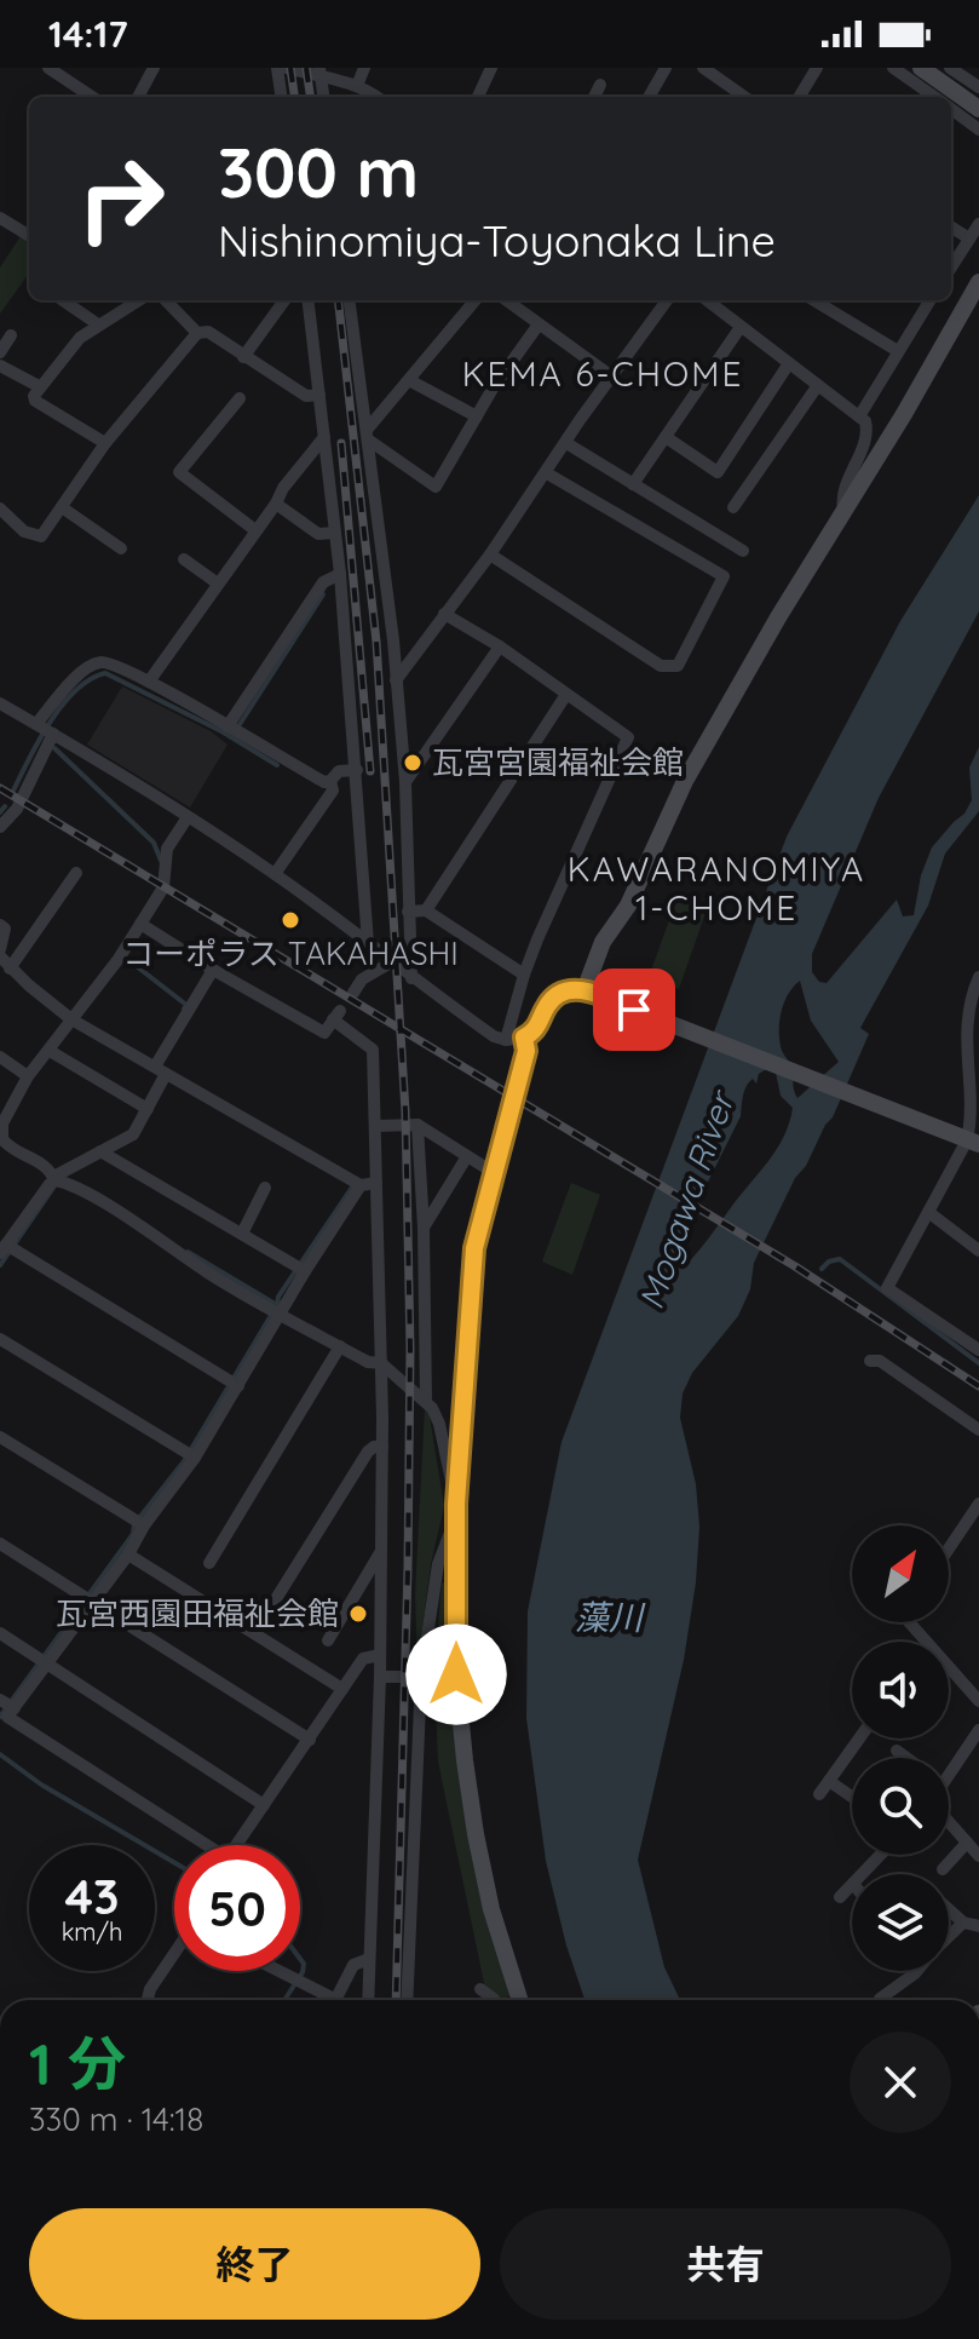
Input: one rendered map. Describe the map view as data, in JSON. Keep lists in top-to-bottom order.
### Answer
{
  "districts": ["KEMA 6-CHOME", "KAWARANOMIYA 1-CHOME"],
  "water": ["Mogawa River", "藻川"],
  "places": ["瓦宮宮園福祉会館", "コーポラス TAKAHASHI", "瓦宮西園田福祉会館"],
  "north": "top right",
  "page": {
    "status": "14:17",
    "turn": ["300 m", "Nishinomiya-Toyonaka Line"],
    "speed": "43 km/h",
    "limit": "50",
    "heading": ["1 分", "330 m · 14:18"],
    "buttons": ["終了", "共有"]
  }
}
